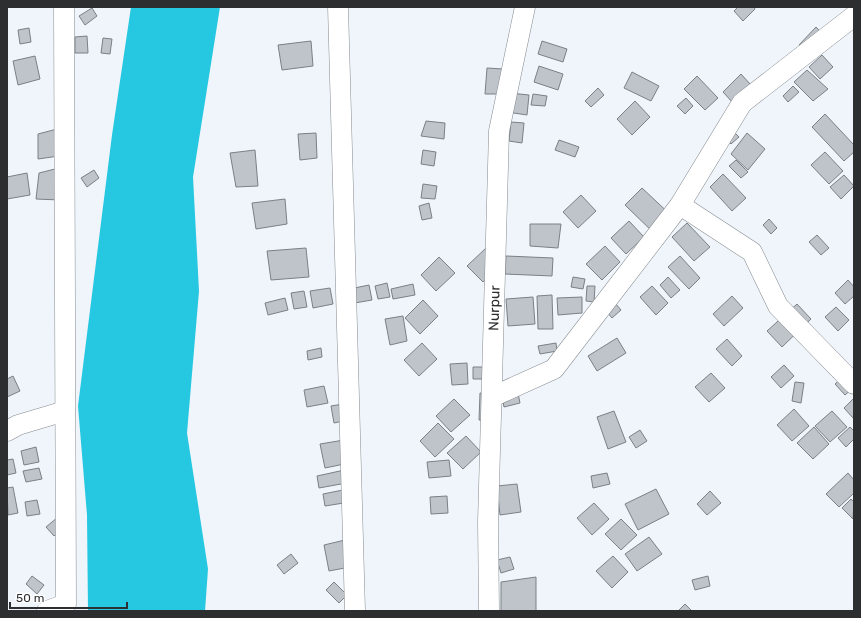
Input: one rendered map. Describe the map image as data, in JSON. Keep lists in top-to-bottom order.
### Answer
{
  "streets": {
    "street": ["Nurpur"]
  },
  "scale_bar": "50 m"
}
